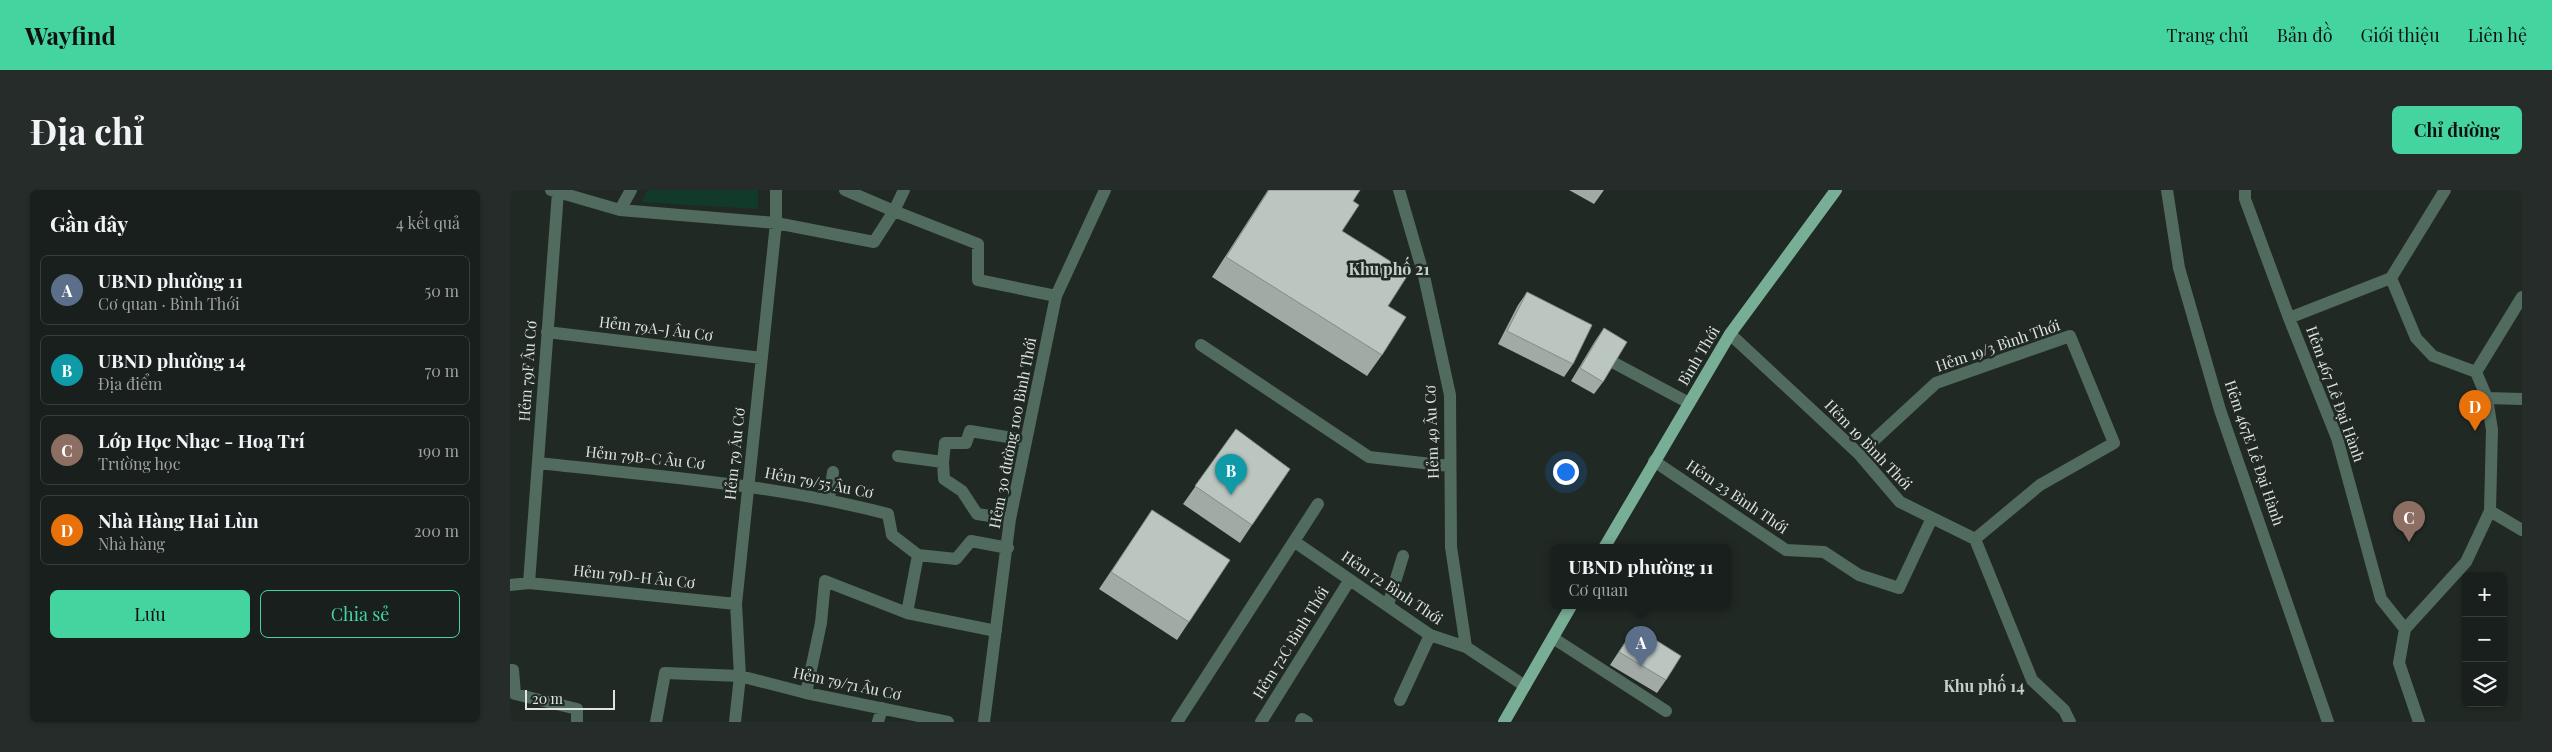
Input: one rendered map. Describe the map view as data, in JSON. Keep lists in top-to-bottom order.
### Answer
{
  "streets": {
    "main road": ["Bình Thới"],
    "street": [
      "Hẻm 79A-J Âu Cơ",
      "Hẻm 19/3 Bình Thới",
      "Hẻm 79F Âu Cơ",
      "Hẻm 467 Lê Đại Hành",
      "Hẻm 49 Âu Cơ",
      "Hẻm 30 đường 100 Bình Thới",
      "Hẻm 19 Bình Thới",
      "Hẻm 467E Lê Đại Hành",
      "Hẻm 79 Âu Cơ",
      "Hẻm 79B-C Âu Cơ",
      "Hẻm 79/55 Âu Cơ",
      "Hẻm 23 Bình Thới",
      "Hẻm 79D-H Âu Cơ",
      "Hẻm 72 Bình Thới",
      "Hẻm 72C Bình Thới",
      "Hẻm 79/71 Âu Cơ"
    ]
  },
  "crossings": [
    ["Hẻm 79A-J Âu Cơ", "Hẻm 79F Âu Cơ"],
    ["Hẻm 79A-J Âu Cơ", "Hẻm 79 Âu Cơ"],
    ["Hẻm 19/3 Bình Thới", "Hẻm 19 Bình Thới"],
    ["Bình Thới", "Hẻm 19 Bình Thới"],
    ["Bình Thới", "Hẻm 23 Bình Thới"],
    ["Hẻm 79F Âu Cơ", "Hẻm 79B-C Âu Cơ"],
    ["Hẻm 79F Âu Cơ", "Hẻm 79D-H Âu Cơ"],
    ["Hẻm 49 Âu Cơ", "Hẻm 72 Bình Thới"],
    ["Hẻm 19 Bình Thới", "Hẻm 23 Bình Thới"],
    ["Hẻm 79 Âu Cơ", "Hẻm 79B-C Âu Cơ"],
    ["Hẻm 79 Âu Cơ", "Hẻm 79/55 Âu Cơ"],
    ["Hẻm 79 Âu Cơ", "Hẻm 79D-H Âu Cơ"],
    ["Hẻm 79 Âu Cơ", "Hẻm 79/71 Âu Cơ"],
    ["Hẻm 79B-C Âu Cơ", "Hẻm 79/55 Âu Cơ"],
    ["Hẻm 72 Bình Thới", "Hẻm 72C Bình Thới"]
  ],
  "districts": ["Khu phố 21", "Khu phố 14"],
  "scale_bar": "20 m",
  "page": {
    "header": "Wayfind",
    "nav": [
      "Trang chủ",
      "Bản đồ",
      "Giới thiệu",
      "Liên hệ"
    ],
    "buttons": [
      "Chỉ đường",
      ["Lưu", "Chia sẻ"]
    ],
    "title": "Địa chỉ",
    "heading": ["Gần đây", "4 kết quả"],
    "list": [
      {
        "mark": "A",
        "name": "UBND phường 11",
        "note": "Cơ quan · Bình Thới",
        "value": "50 m"
      },
      {
        "mark": "B",
        "name": "UBND phường 14",
        "note": "Địa điểm",
        "value": "70 m"
      },
      {
        "mark": "C",
        "name": "Lớp Học Nhạc - Hoạ Trí",
        "note": "Trường học",
        "value": "190 m"
      },
      {
        "mark": "D",
        "name": "Nhà Hàng Hai Lùn",
        "note": "Nhà hàng",
        "value": "200 m"
      }
    ],
    "pins": [
      "D",
      "B",
      "C",
      "A"
    ],
    "popup": ["UBND phường 11", "Cơ quan"],
    "map_buttons": ["+", "−"],
    "scale": "20 m"
  }
}
